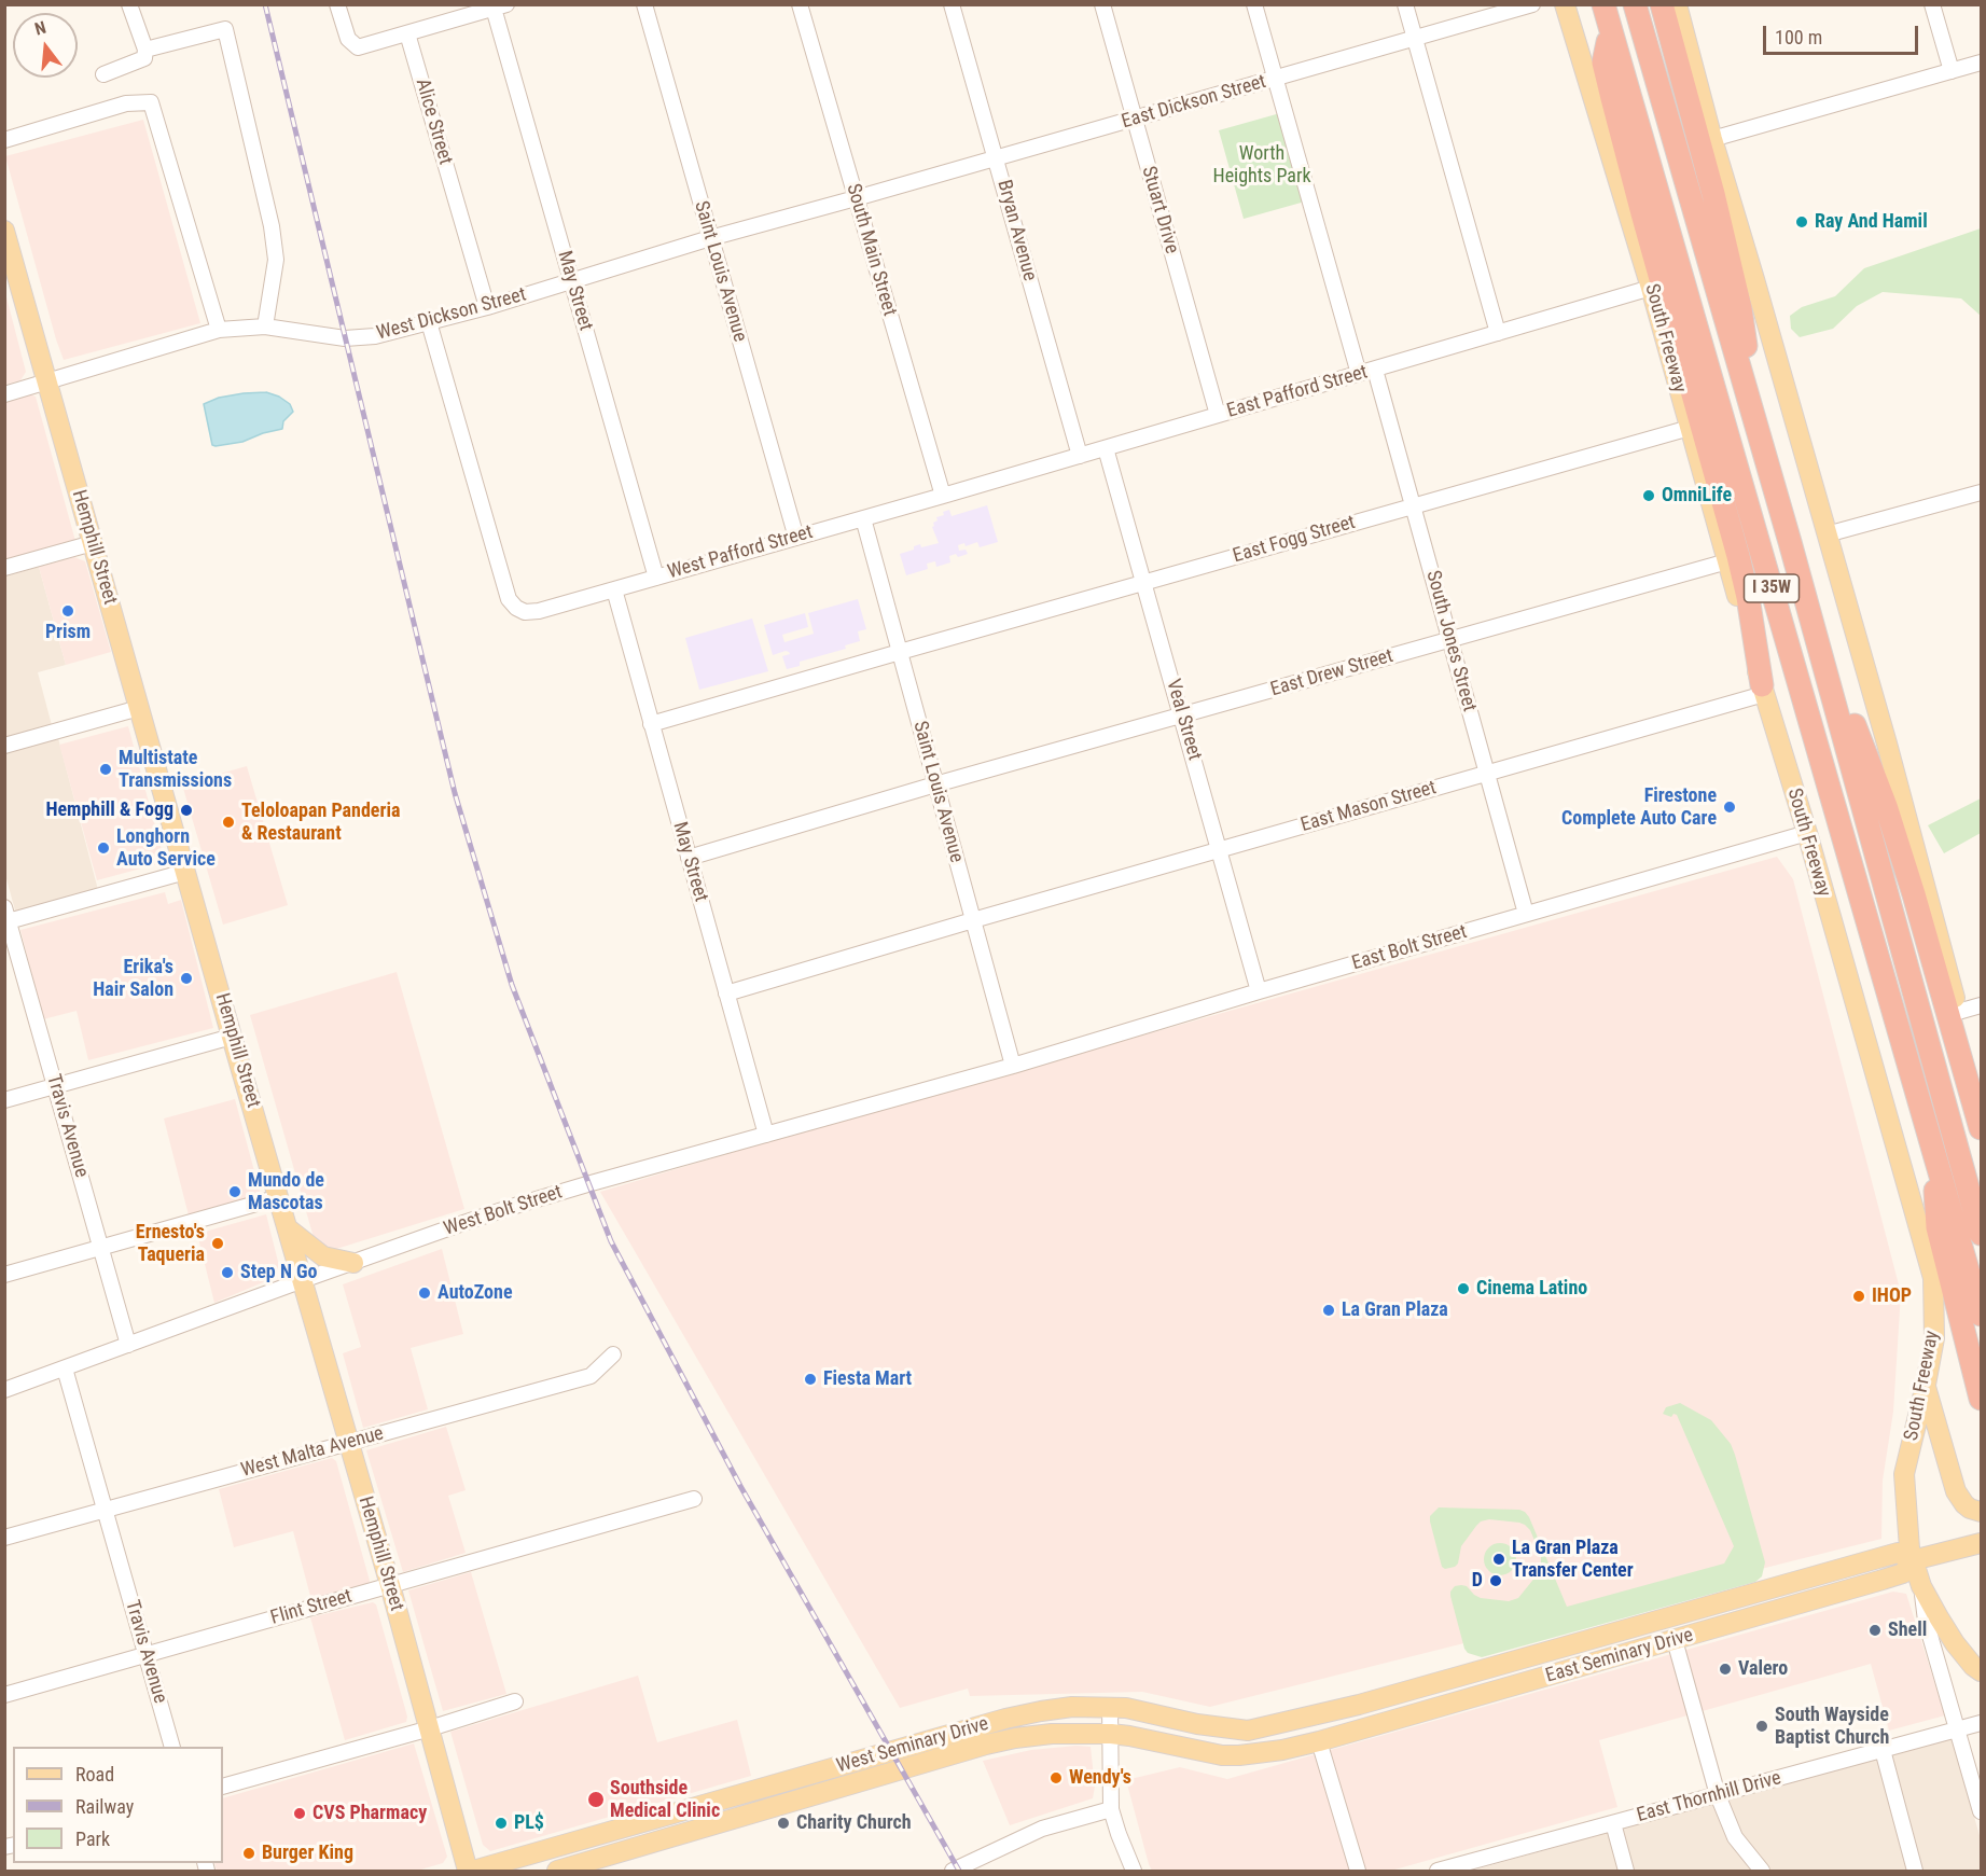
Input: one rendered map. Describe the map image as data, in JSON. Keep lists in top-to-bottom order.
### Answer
{
  "streets": {
    "highway": ["South Freeway", "I 35W"],
    "main road": ["Hemphill Street", "East Seminary Drive", "West Seminary Drive"],
    "street": [
      "East Dickson Street",
      "Alice Street",
      "Stuart Drive",
      "Bryan Avenue",
      "South Main Street",
      "Saint Louis Avenue",
      "May Street",
      "West Dickson Street",
      "East Pafford Street",
      "East Fogg Street",
      "West Pafford Street",
      "South Jones Street",
      "East Drew Street",
      "Veal Street",
      "East Mason Street",
      "East Bolt Street",
      "Travis Avenue",
      "West Bolt Street",
      "West Malta Avenue",
      "Flint Street",
      "East Thornhill Drive"
    ]
  },
  "crossings": [
    ["East Dickson Street", "Stuart Drive"],
    ["East Dickson Street", "Bryan Avenue"],
    ["East Dickson Street", "South Main Street"],
    ["East Dickson Street", "West Dickson Street"],
    ["Alice Street", "West Dickson Street"],
    ["Stuart Drive", "East Pafford Street"],
    ["Bryan Avenue", "East Pafford Street"],
    ["South Main Street", "West Dickson Street"],
    ["South Main Street", "East Pafford Street"],
    ["South Main Street", "West Pafford Street"],
    ["Saint Louis Avenue", "West Dickson Street"],
    ["Saint Louis Avenue", "East Fogg Street"],
    ["Saint Louis Avenue", "West Pafford Street"],
    ["Saint Louis Avenue", "East Drew Street"],
    ["Saint Louis Avenue", "East Mason Street"],
    ["Saint Louis Avenue", "East Bolt Street"],
    ["Saint Louis Avenue", "West Bolt Street"],
    ["May Street", "West Dickson Street"],
    ["May Street", "East Fogg Street"],
    ["May Street", "West Pafford Street"],
    ["May Street", "East Drew Street"],
    ["May Street", "East Mason Street"],
    ["May Street", "West Bolt Street"],
    ["West Dickson Street", "Hemphill Street"],
    ["West Dickson Street", "West Pafford Street"],
    ["South Freeway", "East Pafford Street"],
    ["South Freeway", "East Fogg Street"],
    ["South Freeway", "East Drew Street"],
    ["South Freeway", "East Mason Street"],
    ["South Freeway", "East Bolt Street"],
    ["South Freeway", "East Seminary Drive"],
    ["East Pafford Street", "West Pafford Street"],
    ["East Pafford Street", "South Jones Street"],
    ["East Pafford Street", "Veal Street"],
    ["East Fogg Street", "South Jones Street"],
    ["East Fogg Street", "Veal Street"],
    ["Hemphill Street", "West Bolt Street"],
    ["Hemphill Street", "West Malta Avenue"],
    ["Hemphill Street", "Flint Street"],
    ["South Jones Street", "East Drew Street"],
    ["South Jones Street", "East Mason Street"],
    ["South Jones Street", "East Bolt Street"],
    ["East Drew Street", "Veal Street"],
    ["Veal Street", "East Mason Street"],
    ["Veal Street", "East Bolt Street"],
    ["East Bolt Street", "West Bolt Street"],
    ["Travis Avenue", "West Bolt Street"],
    ["Travis Avenue", "West Malta Avenue"],
    ["Travis Avenue", "Flint Street"],
    ["East Seminary Drive", "West Seminary Drive"]
  ],
  "parks": ["Worth Heights Park"],
  "places": [
    "Ray And Hamil",
    "OmniLife",
    "Prism",
    "Multistate Transmissions",
    "Firestone Complete Auto Care",
    "Hemphill & Fogg",
    "Teloloapan Panderia & Restaurant",
    "Longhorn Auto Service",
    "Erika's Hair Salon",
    "Mundo de Mascotas",
    "Ernesto's Taqueria",
    "Step N Go",
    "Cinema Latino",
    "AutoZone",
    "IHOP",
    "La Gran Plaza",
    "Fiesta Mart",
    "La Gran Plaza Transfer Center",
    "D",
    "Shell",
    "Valero",
    "South Wayside Baptist Church",
    "Wendy's",
    "Southside Medical Clinic",
    "CVS Pharmacy",
    "PL$",
    "Charity Church",
    "Burger King"
  ],
  "legend": ["Road", "Railway", "Park"],
  "scale_bar": "100 m",
  "north": "top"
}
